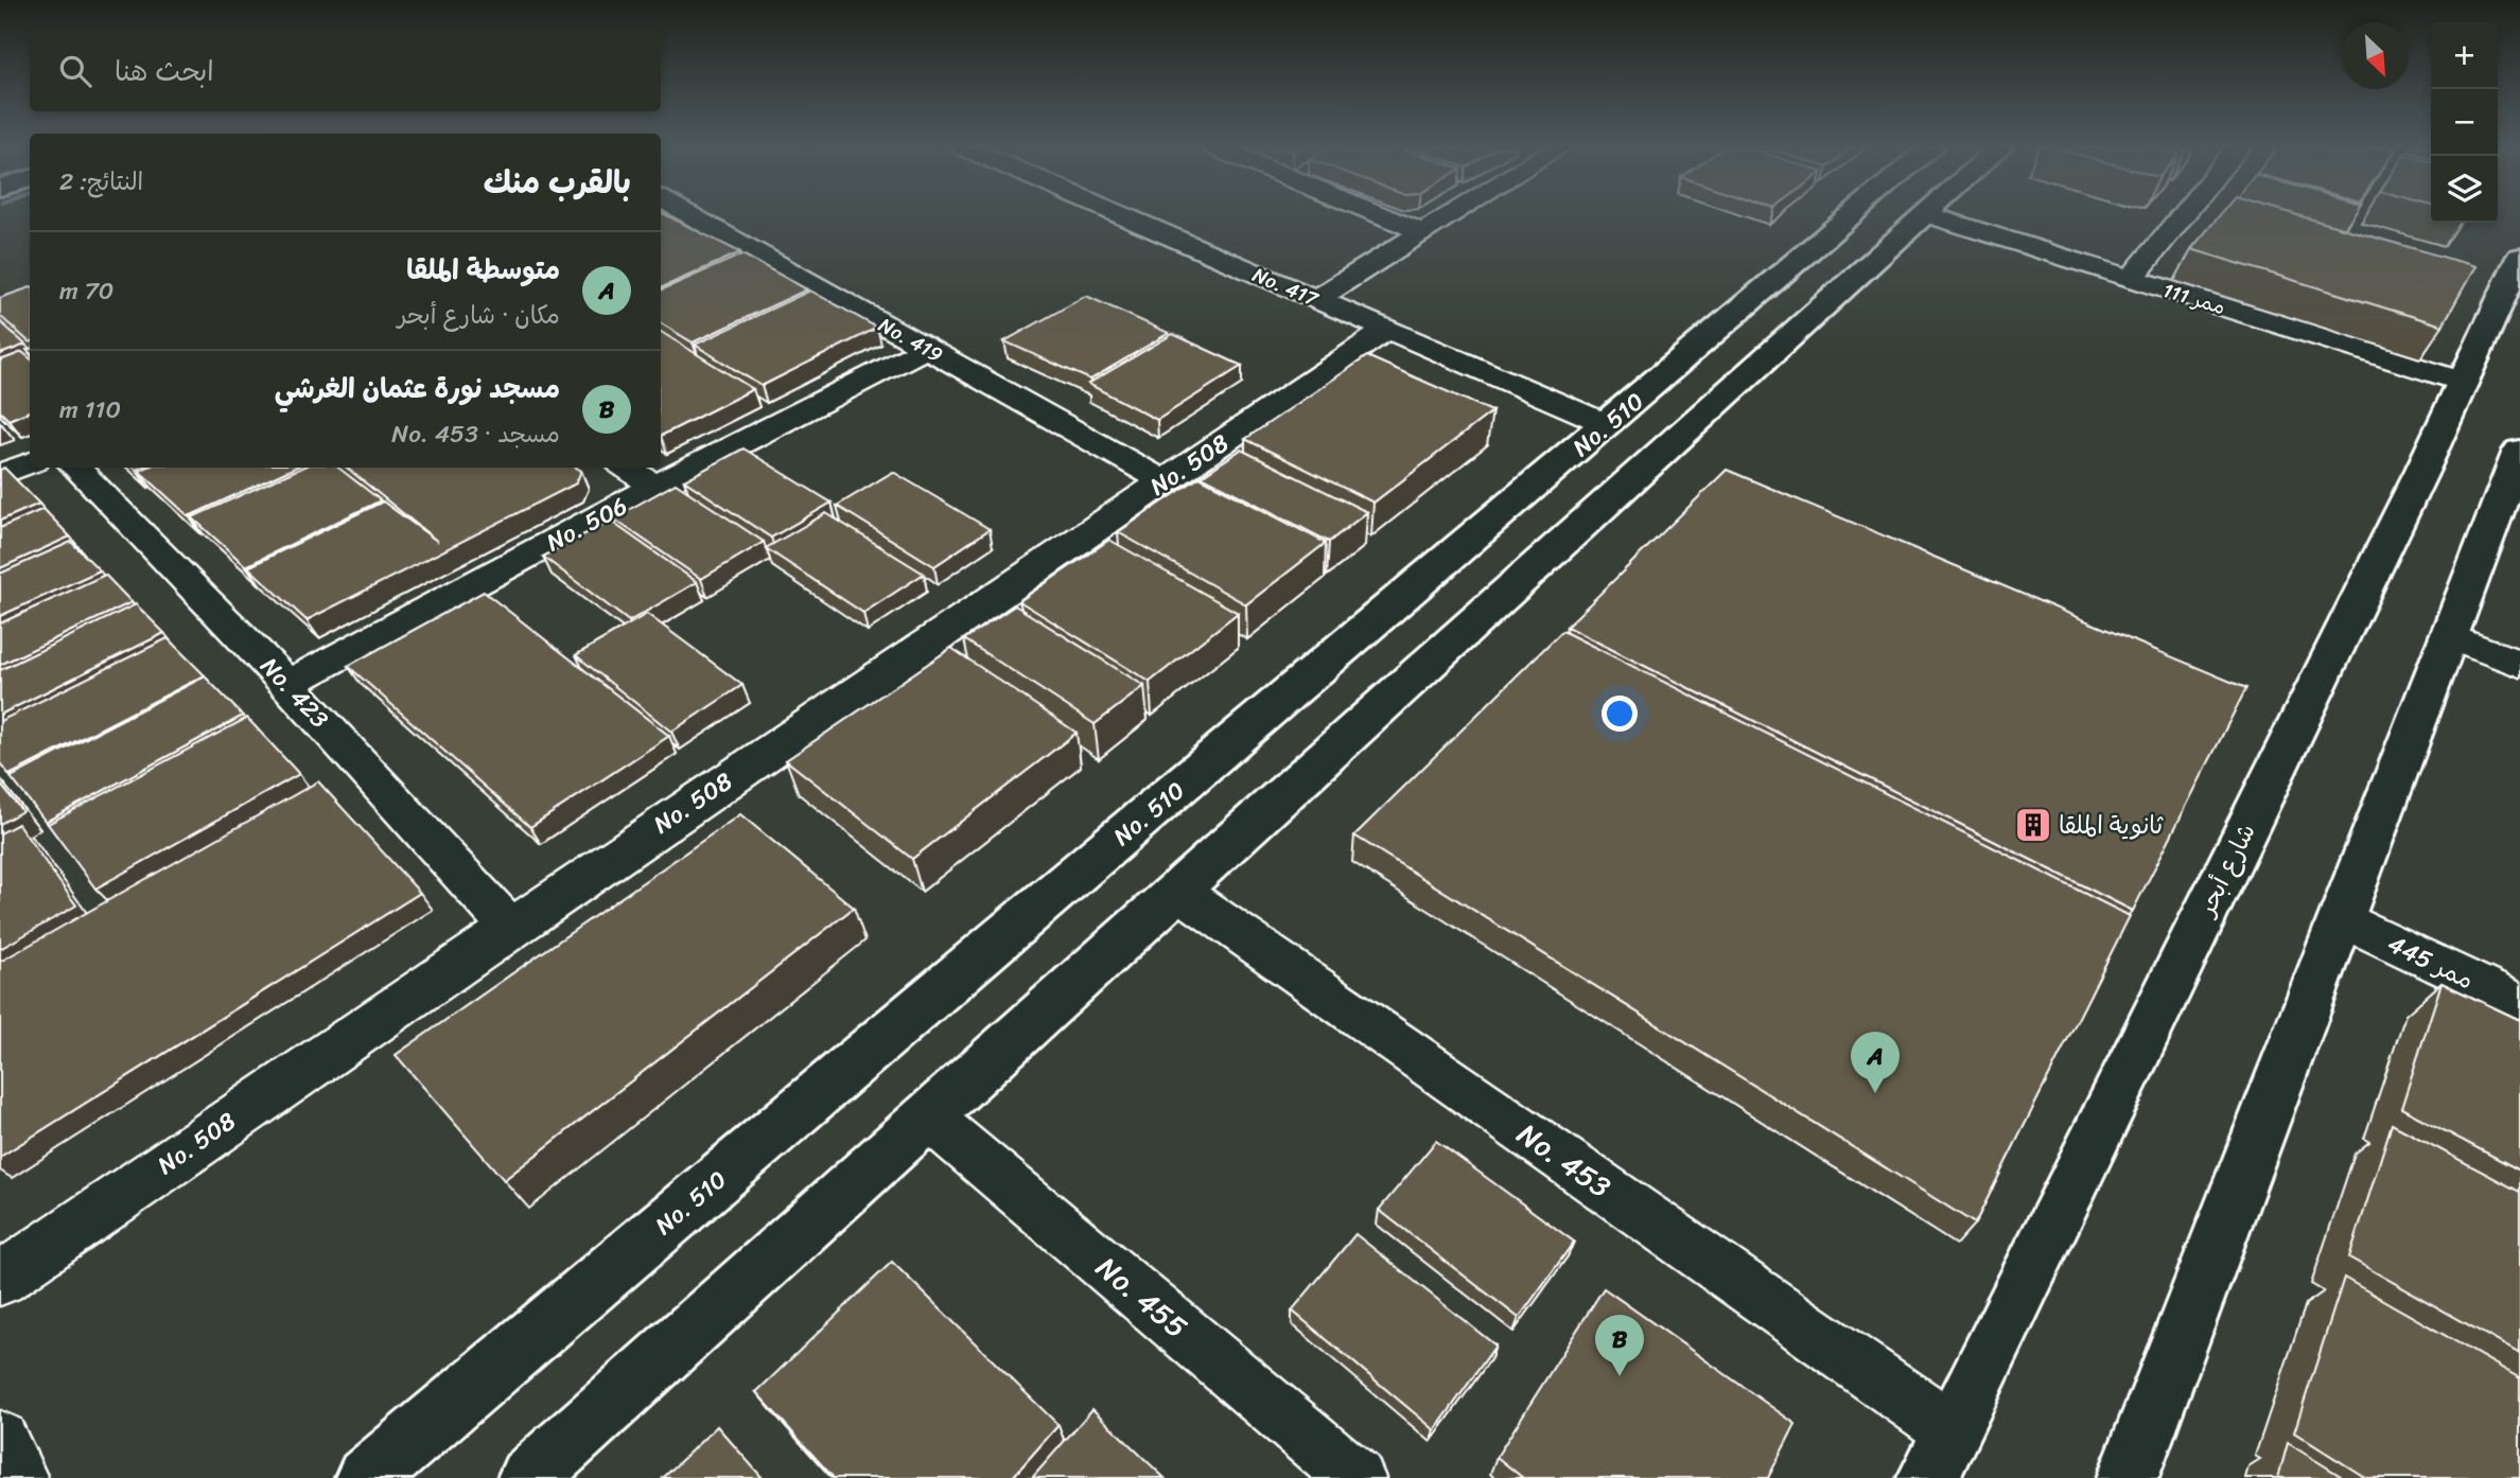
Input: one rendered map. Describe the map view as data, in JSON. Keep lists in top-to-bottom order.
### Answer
{
  "streets": {
    "street": [
      "No. 417",
      "ممر 111",
      "No. 419",
      "No. 510",
      "No. 508",
      "No. 506",
      "No. 423",
      "شارع أبحر",
      "ممر 445",
      "No. 453",
      "No. 455"
    ]
  },
  "crossings": [
    ["No. 417", "No. 510"],
    ["No. 417", "No. 508"],
    ["ممر 111", "شارع أبحر"],
    ["No. 419", "No. 508"],
    ["No. 419", "No. 506"],
    ["No. 508", "No. 423"],
    ["No. 506", "No. 423"],
    ["شارع أبحر", "No. 453"]
  ],
  "places": {
    "building": ["ثانوية الملقا"]
  },
  "north": "bottom right",
  "page": {
    "map_buttons": ["+", "−"],
    "search": "ابحث هنا",
    "heading": ["بالقرب منك", "النتائج: 2"],
    "list": [
      {
        "mark": "A",
        "name": "متوسطة الملقا",
        "note": "مكان · شارع أبحر",
        "value": "70 m"
      },
      {
        "mark": "B",
        "name": "مسجد نورة عثمان الغرشي",
        "note": "مسجد · No. 453",
        "value": "110 m"
      }
    ],
    "pins": ["A", "B"]
  }
}
